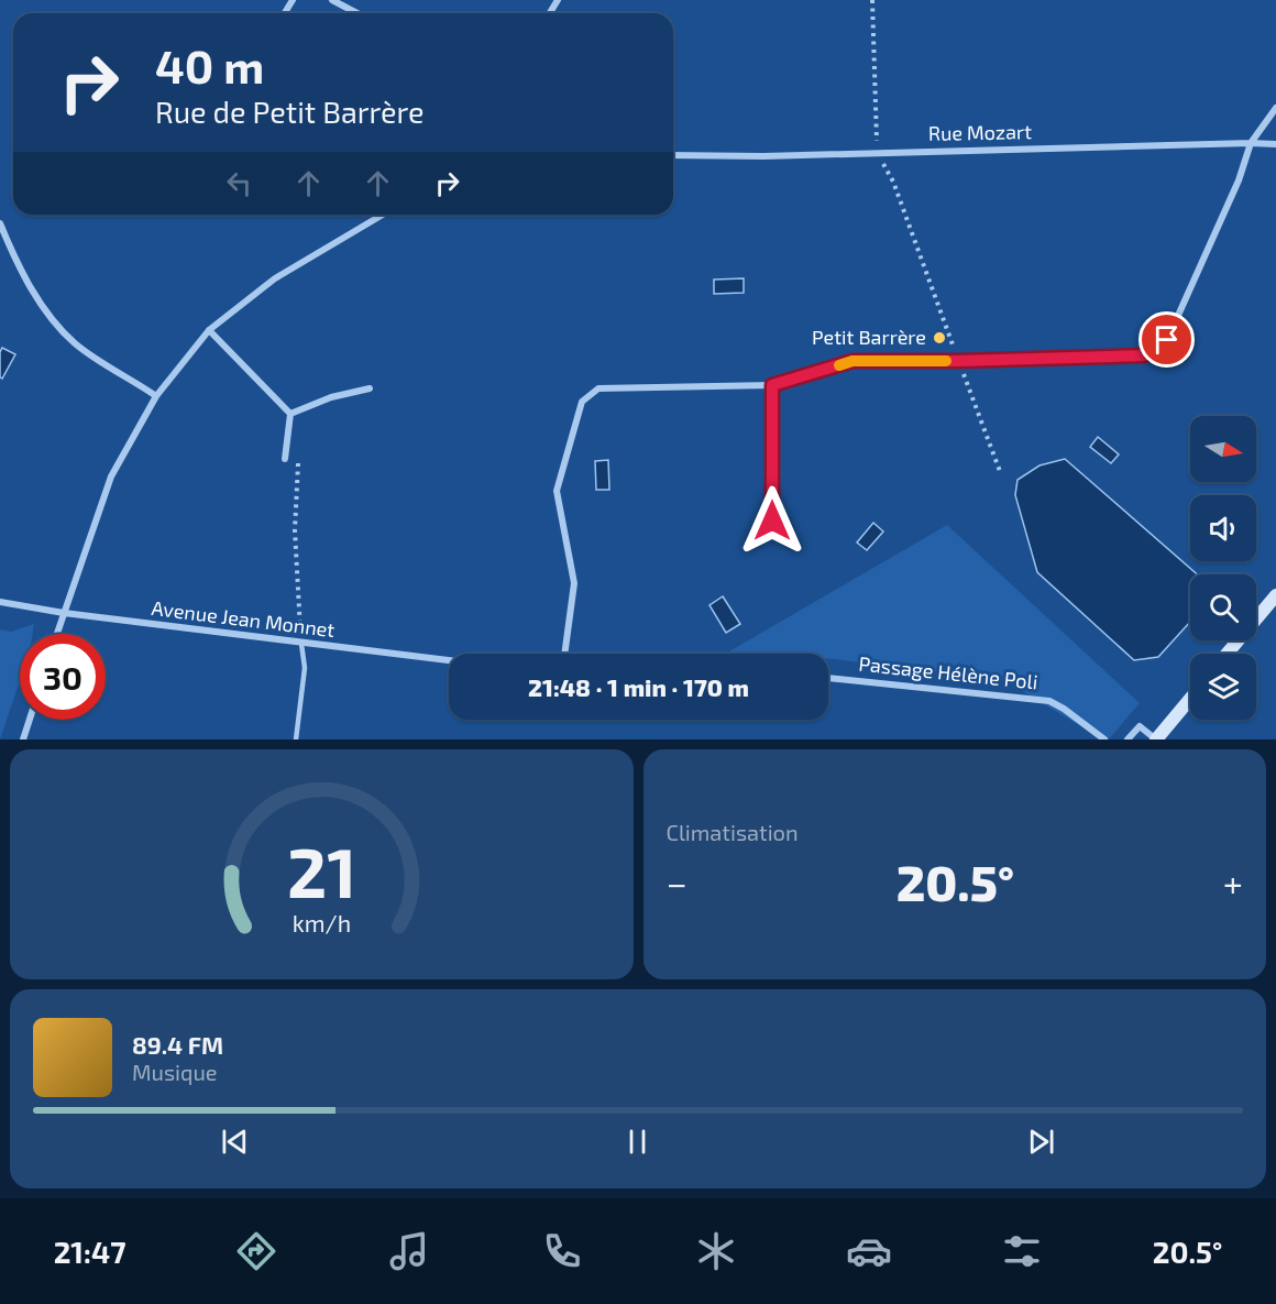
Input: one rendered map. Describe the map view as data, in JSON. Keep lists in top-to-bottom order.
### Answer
{
  "streets": {
    "street": ["Rue Mozart", "Avenue Jean Monnet", "Passage Hélène Poli"]
  },
  "places": ["Petit Barrère"],
  "north": "right",
  "page": {
    "turn": ["40 m", "Rue de Petit Barrère"],
    "limit": "30",
    "trip": "21:48 · 1 min · 170 m",
    "tile": "Climatisation",
    "heat": ["−", "20.5°", "+"],
    "song": ["89.4 FM", "Musique"],
    "tabs": ["21:47", "20.5°"],
    "gauge": ["21", "km/h"]
  }
}
